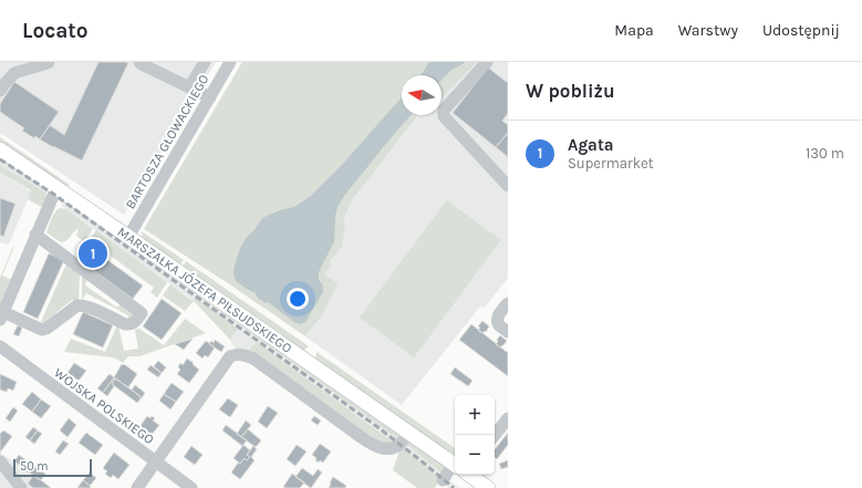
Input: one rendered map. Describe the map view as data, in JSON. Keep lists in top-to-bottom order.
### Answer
{
  "streets": {
    "main road": ["MARSZAŁKA JÓZEFA PIŁSUDSKIEGO"],
    "street": ["BARTOSZA GŁOWACKIEGO", "WOJSKA POLSKIEGO"]
  },
  "crossings": [
    ["BARTOSZA GŁOWACKIEGO", "MARSZAŁKA JÓZEFA PIŁSUDSKIEGO"]
  ],
  "scale_bar": "50 m",
  "north": "left",
  "page": {
    "header": "Locato",
    "nav": ["Mapa", "Warstwy", "Udostępnij"],
    "heading": "W pobliżu",
    "list": [
      {
        "mark": "1",
        "name": "Agata",
        "note": "Supermarket",
        "value": "130 m"
      }
    ],
    "pins": "1",
    "map_buttons": ["+", "−"],
    "scale": "50 m"
  }
}
